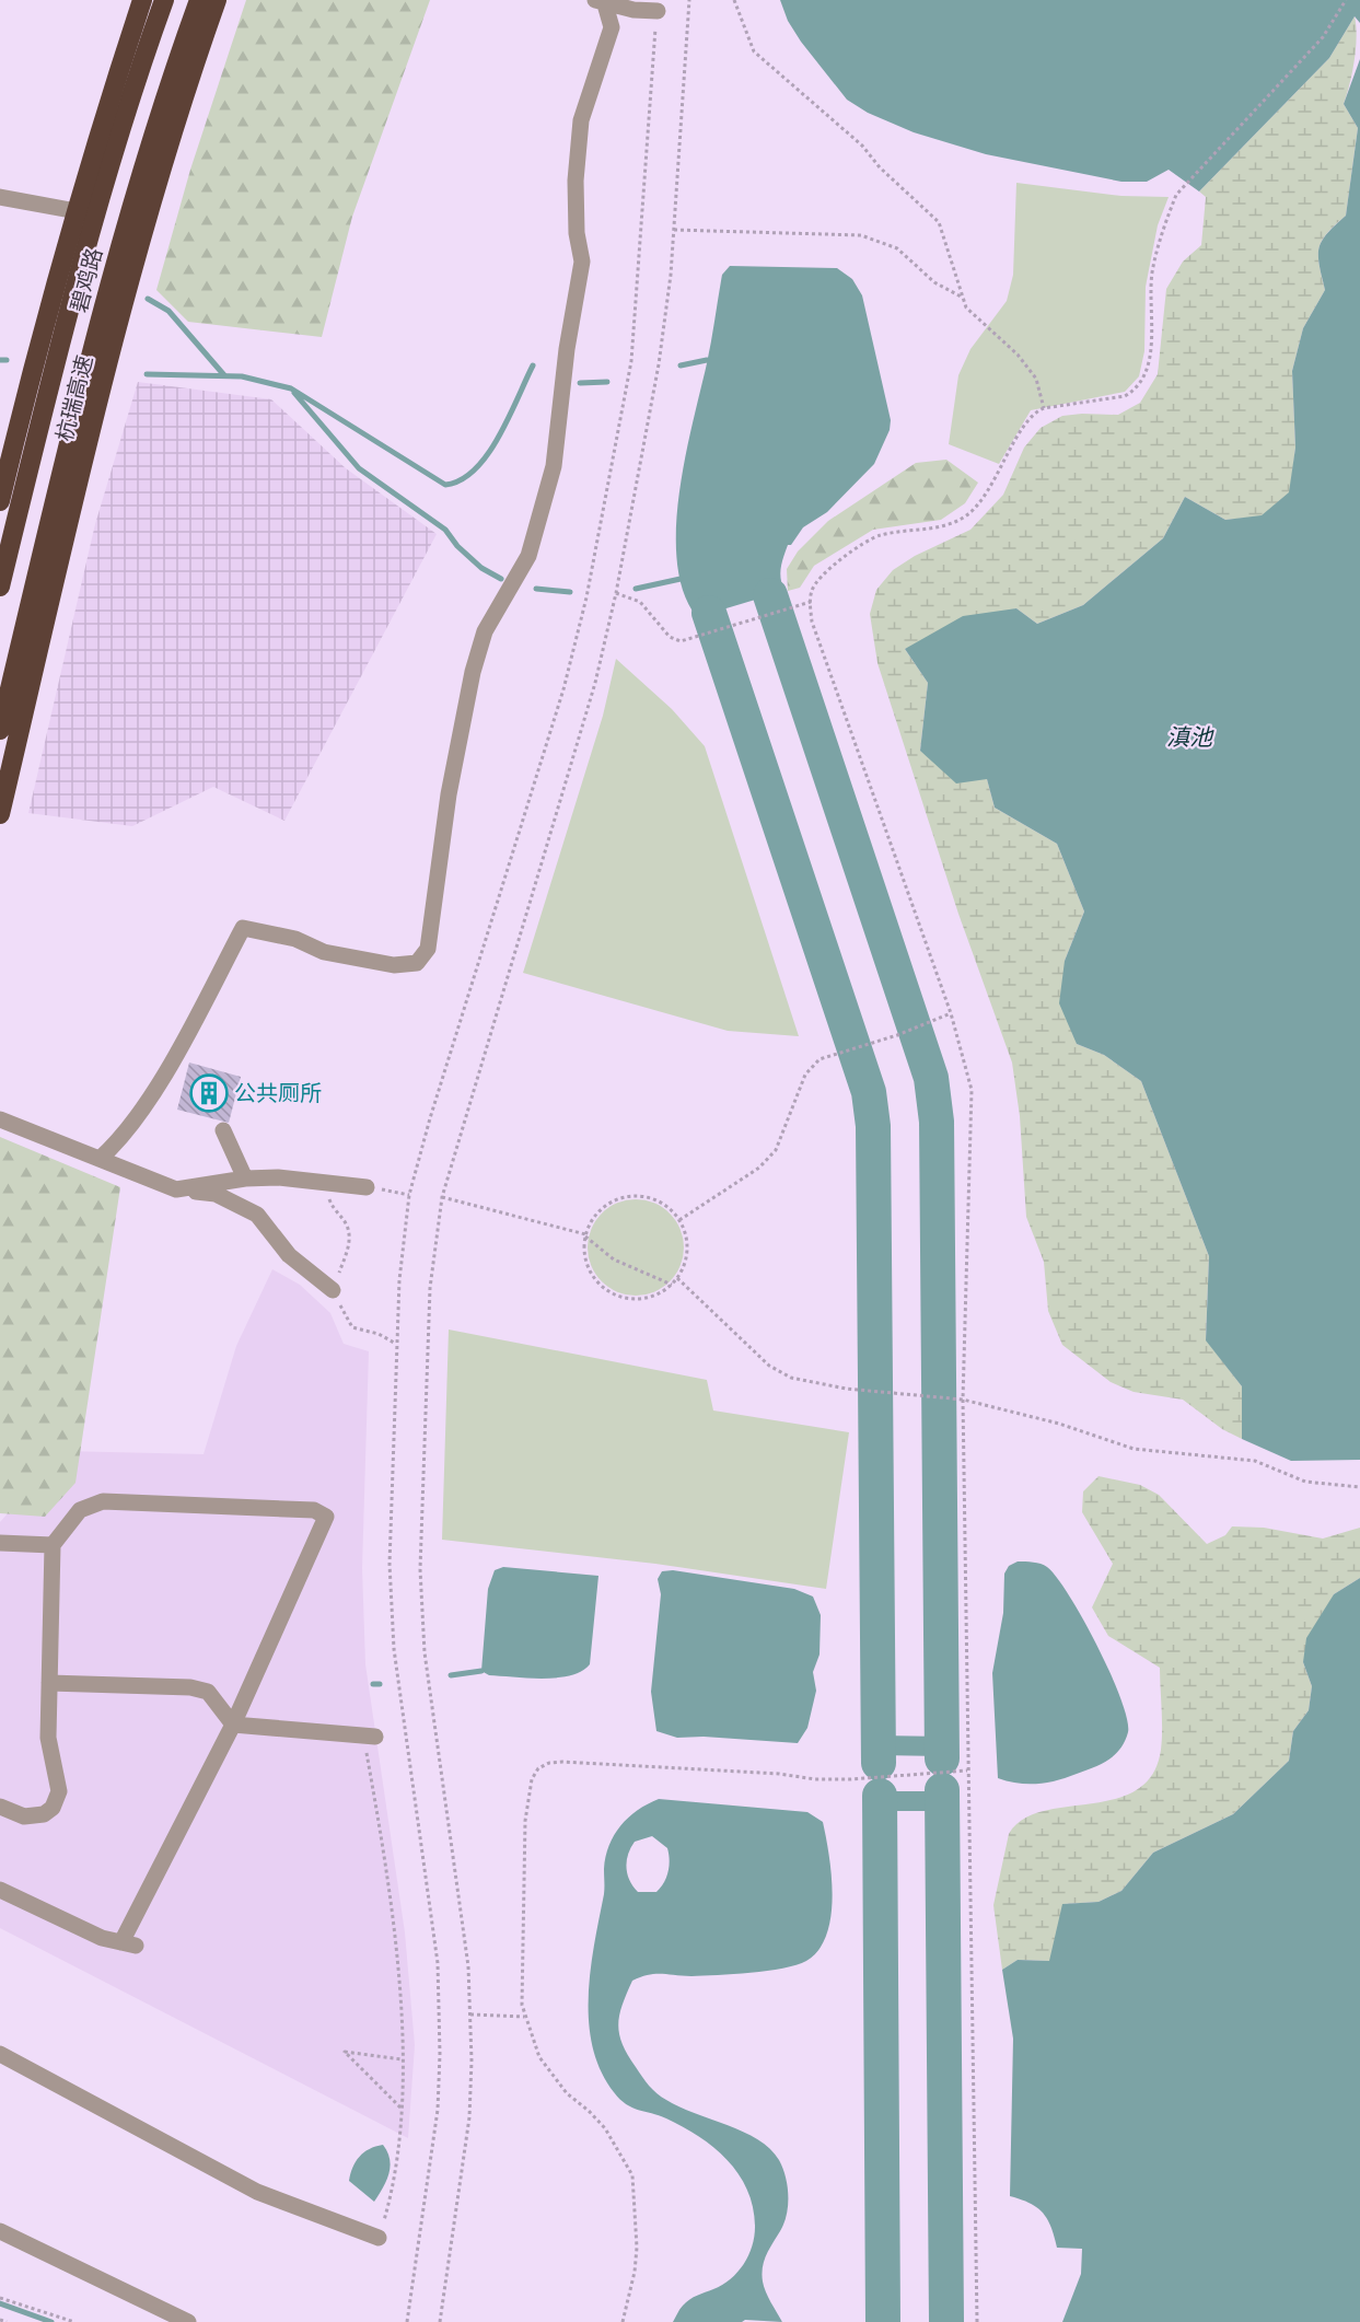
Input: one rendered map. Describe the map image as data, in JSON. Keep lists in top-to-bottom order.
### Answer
{
  "streets": {
    "highway": ["碧鸡路", "杭瑞高速"]
  },
  "water": ["滇池"],
  "places": {
    "building": ["公共厕所"]
  }
}
